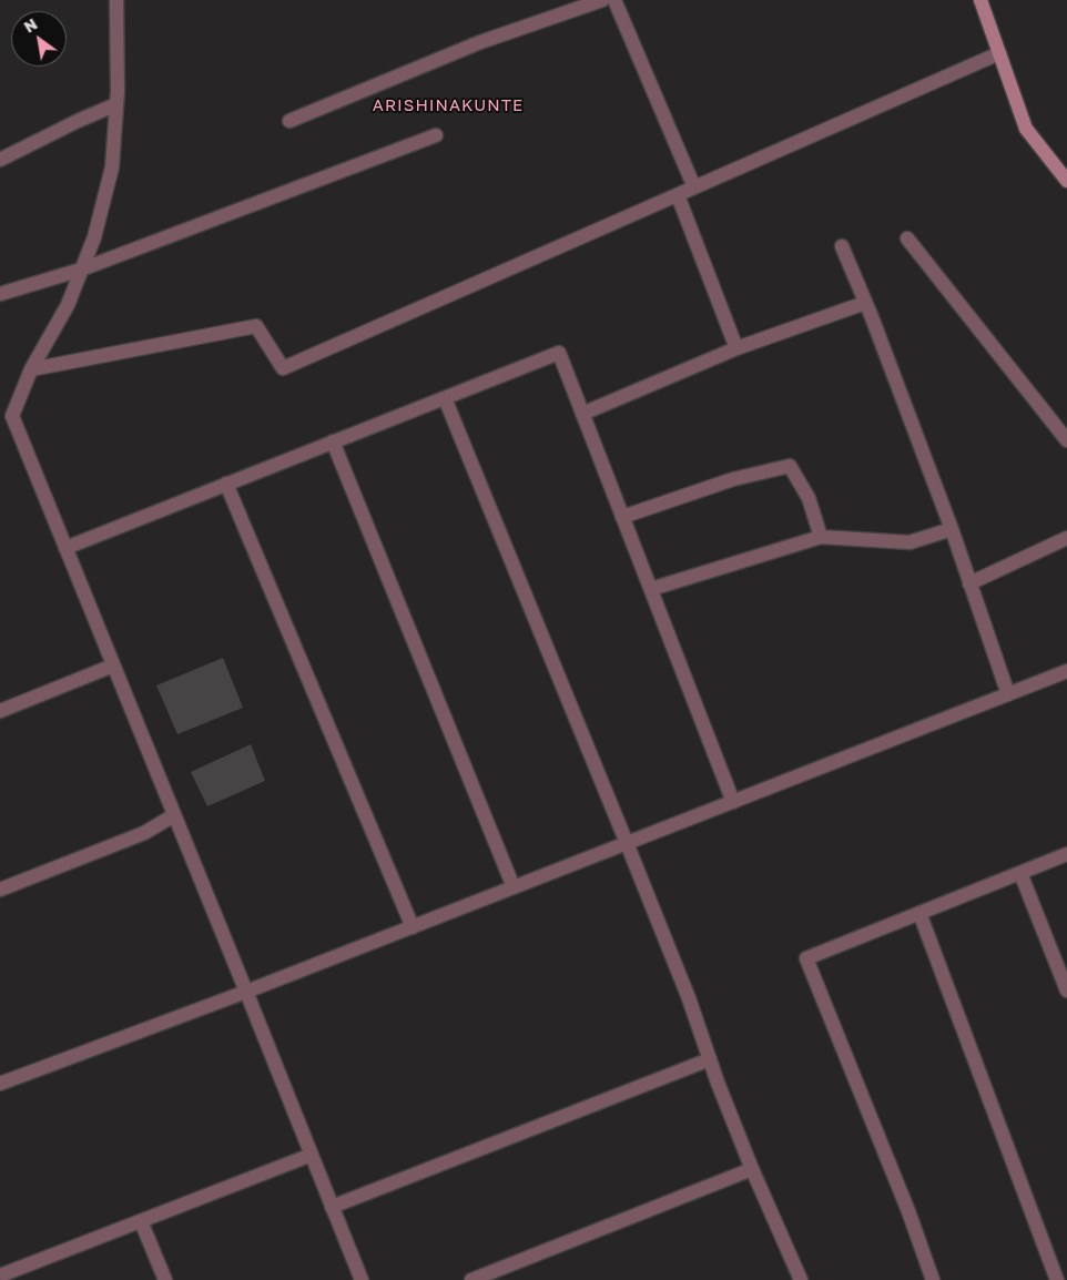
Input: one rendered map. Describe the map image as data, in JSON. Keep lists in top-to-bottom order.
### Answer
{
  "districts": ["ARISHINAKUNTE"],
  "north": "top left"
}
